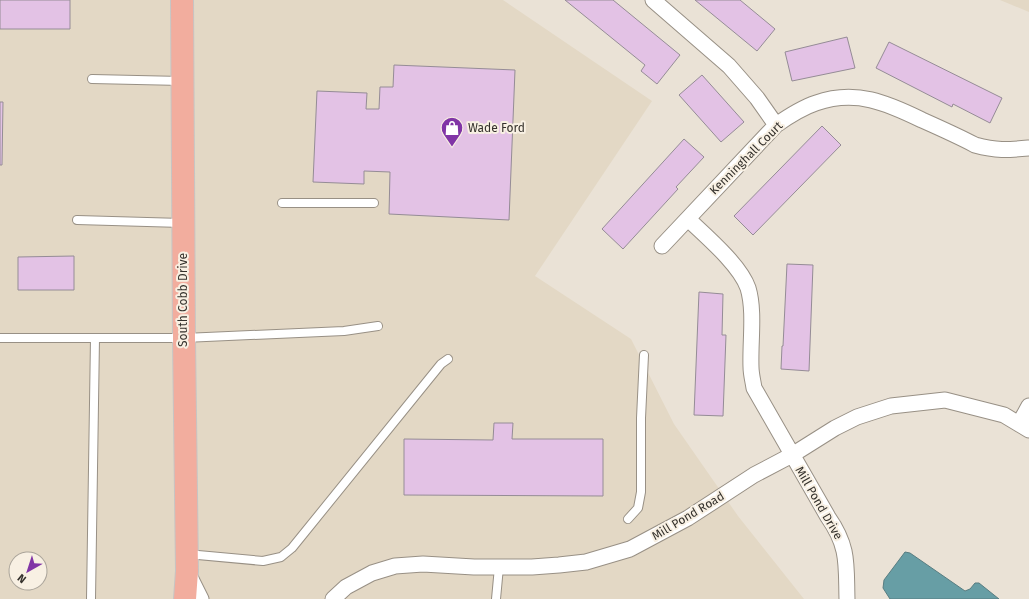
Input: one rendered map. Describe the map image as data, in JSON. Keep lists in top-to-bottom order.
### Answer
{
  "streets": {
    "main road": ["South Cobb Drive"],
    "street": ["Kenninghall Court", "Mill Pond Drive", "Mill Pond Road"]
  },
  "crossings": [
    ["Kenninghall Court", "Mill Pond Drive"],
    ["Mill Pond Drive", "Mill Pond Road"]
  ],
  "places": {
    "shop": ["Wade Ford"]
  },
  "north": "bottom left"
}
